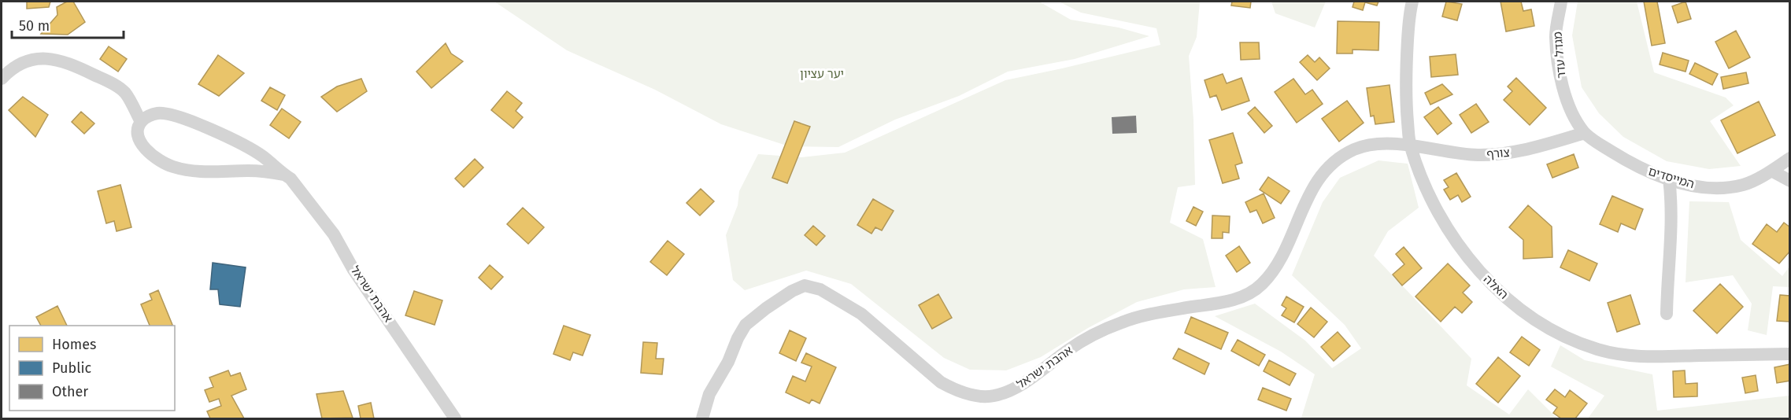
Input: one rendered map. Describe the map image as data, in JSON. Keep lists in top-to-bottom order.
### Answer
{
  "streets": {
    "street": [
      "מגדל עדר",
      "צורף",
      "המייסדים",
      "האלה",
      "אהבת ישראל"
    ]
  },
  "crossings": [
    ["מגדל עדר", "צורף"],
    ["מגדל עדר", "המייסדים"],
    ["צורף", "המייסדים"],
    ["צורף", "האלה"],
    ["צורף", "אהבת ישראל"],
    ["האלה", "אהבת ישראל"]
  ],
  "parks": ["יער עציון"],
  "legend": ["Homes", "Public", "Other"],
  "scale_bar": "50 m"
}
